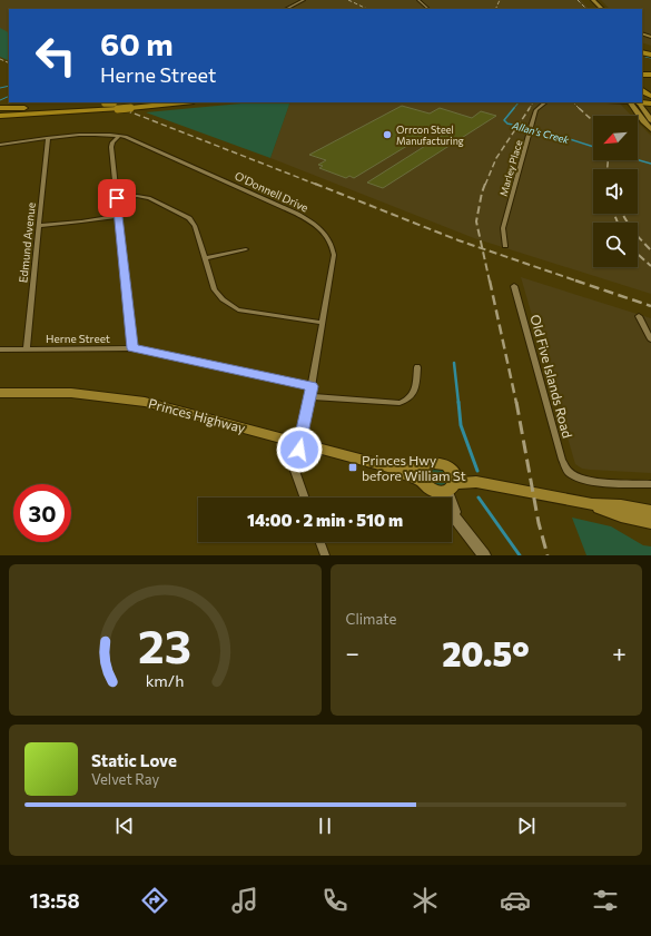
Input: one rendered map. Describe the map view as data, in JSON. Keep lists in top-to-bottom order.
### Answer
{
  "streets": {
    "main road": ["Princes Highway"],
    "street": [
      "Marley Place",
      "O'Donnell Drive",
      "Edmund Avenue",
      "Herne Street",
      "Old Five Islands Road"
    ]
  },
  "crossings": [
    ["O'Donnell Drive", "Edmund Avenue"],
    ["O'Donnell Drive", "Herne Street"],
    ["O'Donnell Drive", "Princes Highway"],
    ["Edmund Avenue", "Herne Street"]
  ],
  "water": ["Allan's Creek"],
  "places": {
    "other": ["Orrcon Steel Manufacturing"],
    "transit": ["Princes Hwy before William St"]
  },
  "north": "bottom left",
  "page": {
    "turn": ["60 m", "Herne Street"],
    "limit": "30",
    "trip": "14:00 · 2 min · 510 m",
    "tile": "Climate",
    "heat": ["−", "20.5°", "+"],
    "song": ["Static Love", "Velvet Ray"],
    "tabs": "13:58",
    "gauge": ["23", "km/h"]
  }
}
